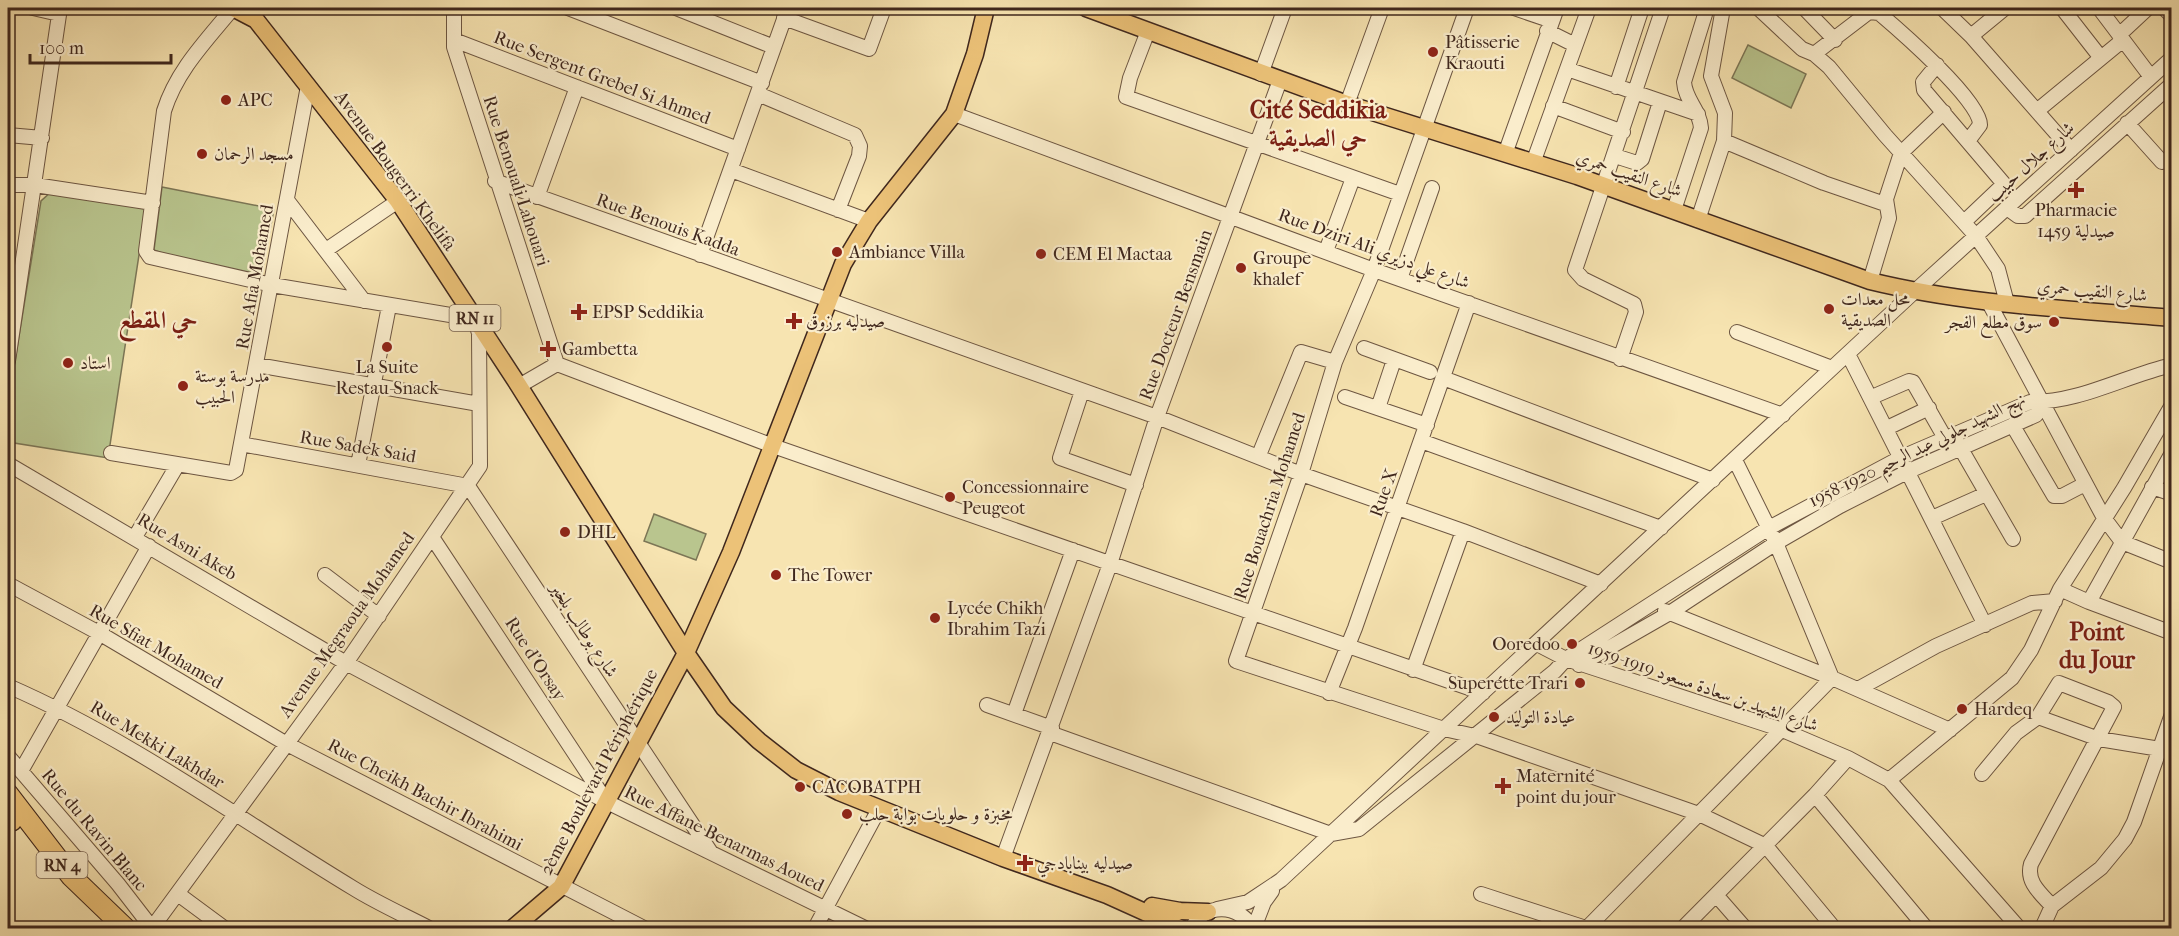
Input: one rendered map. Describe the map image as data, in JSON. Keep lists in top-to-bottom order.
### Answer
{
  "streets": {
    "highway": ["RN 4"],
    "main road": [
      "Avenue Bougerri Khelifa",
      "شارع النقيب حمري",
      "RN 11",
      "2ème Boulevard Périphérique"
    ],
    "street": [
      "Rue Sergent Grebel Si Ahmed",
      "شارع جلال حبيب",
      "Rue Benouali Lahouari",
      "Rue Benouis Kadda",
      "Rue Dziri Ali شارع علي دزيري",
      "Rue Afia Mohamed",
      "Rue Docteur Bensmain",
      "Rue Sadek Said",
      "نهج الشهيد جلولي عبد الرحيم 1920-1958",
      "Rue X",
      "Rue Bouachria Mohamed",
      "Rue Asni Akeb",
      "Avenue Megraoua Mohamed",
      "شارع بوطالب بلخير",
      "Rue Sfiat Mohamed",
      "Rue d'Orsay",
      "شارع الشهيد بن سعادة مسعود 1919-1959",
      "Rue Mekki Lakhdar",
      "Rue Cheikh Bachir Ibrahimi",
      "Rue du Ravin Blanc",
      "Rue Affane Benarmas Aoued"
    ]
  },
  "crossings": [
    ["Rue Sergent Grebel Si Ahmed", "Rue Benouali Lahouari"],
    ["شارع جلال حبيب", "شارع النقيب حمري"],
    ["شارع جلال حبيب", "Rue Benouis Kadda"],
    ["شارع جلال حبيب", "Rue Dziri Ali شارع علي دزيري"],
    ["شارع جلال حبيب", "شارع الشهيد بن سعادة مسعود 1919-1959"],
    ["Avenue Bougerri Khelifa", "Rue Afia Mohamed"],
    ["Avenue Bougerri Khelifa", "Rue Docteur Bensmain"],
    ["Avenue Bougerri Khelifa", "Avenue Megraoua Mohamed"],
    ["Avenue Bougerri Khelifa", "2ème Boulevard Périphérique"],
    ["شارع النقيب حمري", "Rue Docteur Bensmain"],
    ["شارع النقيب حمري", "Rue Bouachria Mohamed"],
    ["Rue Benouali Lahouari", "Rue Benouis Kadda"],
    ["Rue Benouis Kadda", "Rue Docteur Bensmain"],
    ["Rue Benouis Kadda", "Rue X"],
    ["Rue Benouis Kadda", "Rue Bouachria Mohamed"],
    ["Rue Benouis Kadda", "2ème Boulevard Périphérique"],
    ["Rue Dziri Ali شارع علي دزيري", "Rue Docteur Bensmain"],
    ["Rue Dziri Ali شارع علي دزيري", "Rue X"],
    ["Rue Dziri Ali شارع علي دزيري", "Rue Bouachria Mohamed"],
    ["Rue Dziri Ali شارع علي دزيري", "2ème Boulevard Périphérique"],
    ["Rue Afia Mohamed", "Rue Sadek Said"],
    ["Rue Sadek Said", "Avenue Megraoua Mohamed"],
    ["Rue Sadek Said", "شارع بوطالب بلخير"],
    ["نهج الشهيد جلولي عبد الرحيم 1920-1958", "شارع الشهيد بن سعادة مسعود 1919-1959"],
    ["Rue X", "Rue Bouachria Mohamed"],
    ["Rue Asni Akeb", "Avenue Megraoua Mohamed"],
    ["Rue Asni Akeb", "Rue Affane Benarmas Aoued"],
    ["Avenue Megraoua Mohamed", "شارع بوطالب بلخير"],
    ["Avenue Megraoua Mohamed", "Rue Sfiat Mohamed"],
    ["Avenue Megraoua Mohamed", "Rue d'Orsay"],
    ["Avenue Megraoua Mohamed", "Rue Mekki Lakhdar"],
    ["Avenue Megraoua Mohamed", "Rue Cheikh Bachir Ibrahimi"],
    ["Avenue Megraoua Mohamed", "Rue du Ravin Blanc"],
    ["Avenue Megraoua Mohamed", "Rue Affane Benarmas Aoued"],
    ["شارع بوطالب بلخير", "2ème Boulevard Périphérique"],
    ["شارع بوطالب بلخير", "Rue Affane Benarmas Aoued"],
    ["Rue Sfiat Mohamed", "Rue Cheikh Bachir Ibrahimi"],
    ["Rue d'Orsay", "2ème Boulevard Périphérique"],
    ["Rue d'Orsay", "Rue Affane Benarmas Aoued"],
    ["2ème Boulevard Périphérique", "Rue Cheikh Bachir Ibrahimi"],
    ["2ème Boulevard Périphérique", "Rue Affane Benarmas Aoued"]
  ],
  "districts": ["Cité Seddikia حي الصديقية", "حي المقطع", "Point du Jour"],
  "places": {
    "other": [
      "Pâtisserie Kraouti",
      "APC",
      "مسجد الرحمان",
      "Ambiance Villa",
      "CEM El Mactaa",
      "Groupe khalef",
      "محل معدات الصديقية",
      "سوق مطلع الفجر",
      "La Suite Restau-Snack",
      "استاد",
      "مدرسة بوستة الحبيب",
      "Concessionnaire Peugeot",
      "DHL",
      "The Tower",
      "Lycée Chikh Ibrahim Tazi",
      "Ooredoo",
      "Superétte Trari",
      "Hardeq",
      "عيادة التوليد",
      "CACOBATPH",
      "مخبزة و حلويات بوابة حلب"
    ],
    "health": [
      "Pharmacie 1459 صيدلية",
      "EPSP Seddikia",
      "صيدليه برزوق",
      "Gambetta",
      "Maternité point du jour",
      "صيدليه بينابادجي"
    ]
  },
  "scale_bar": "100 m"
}
